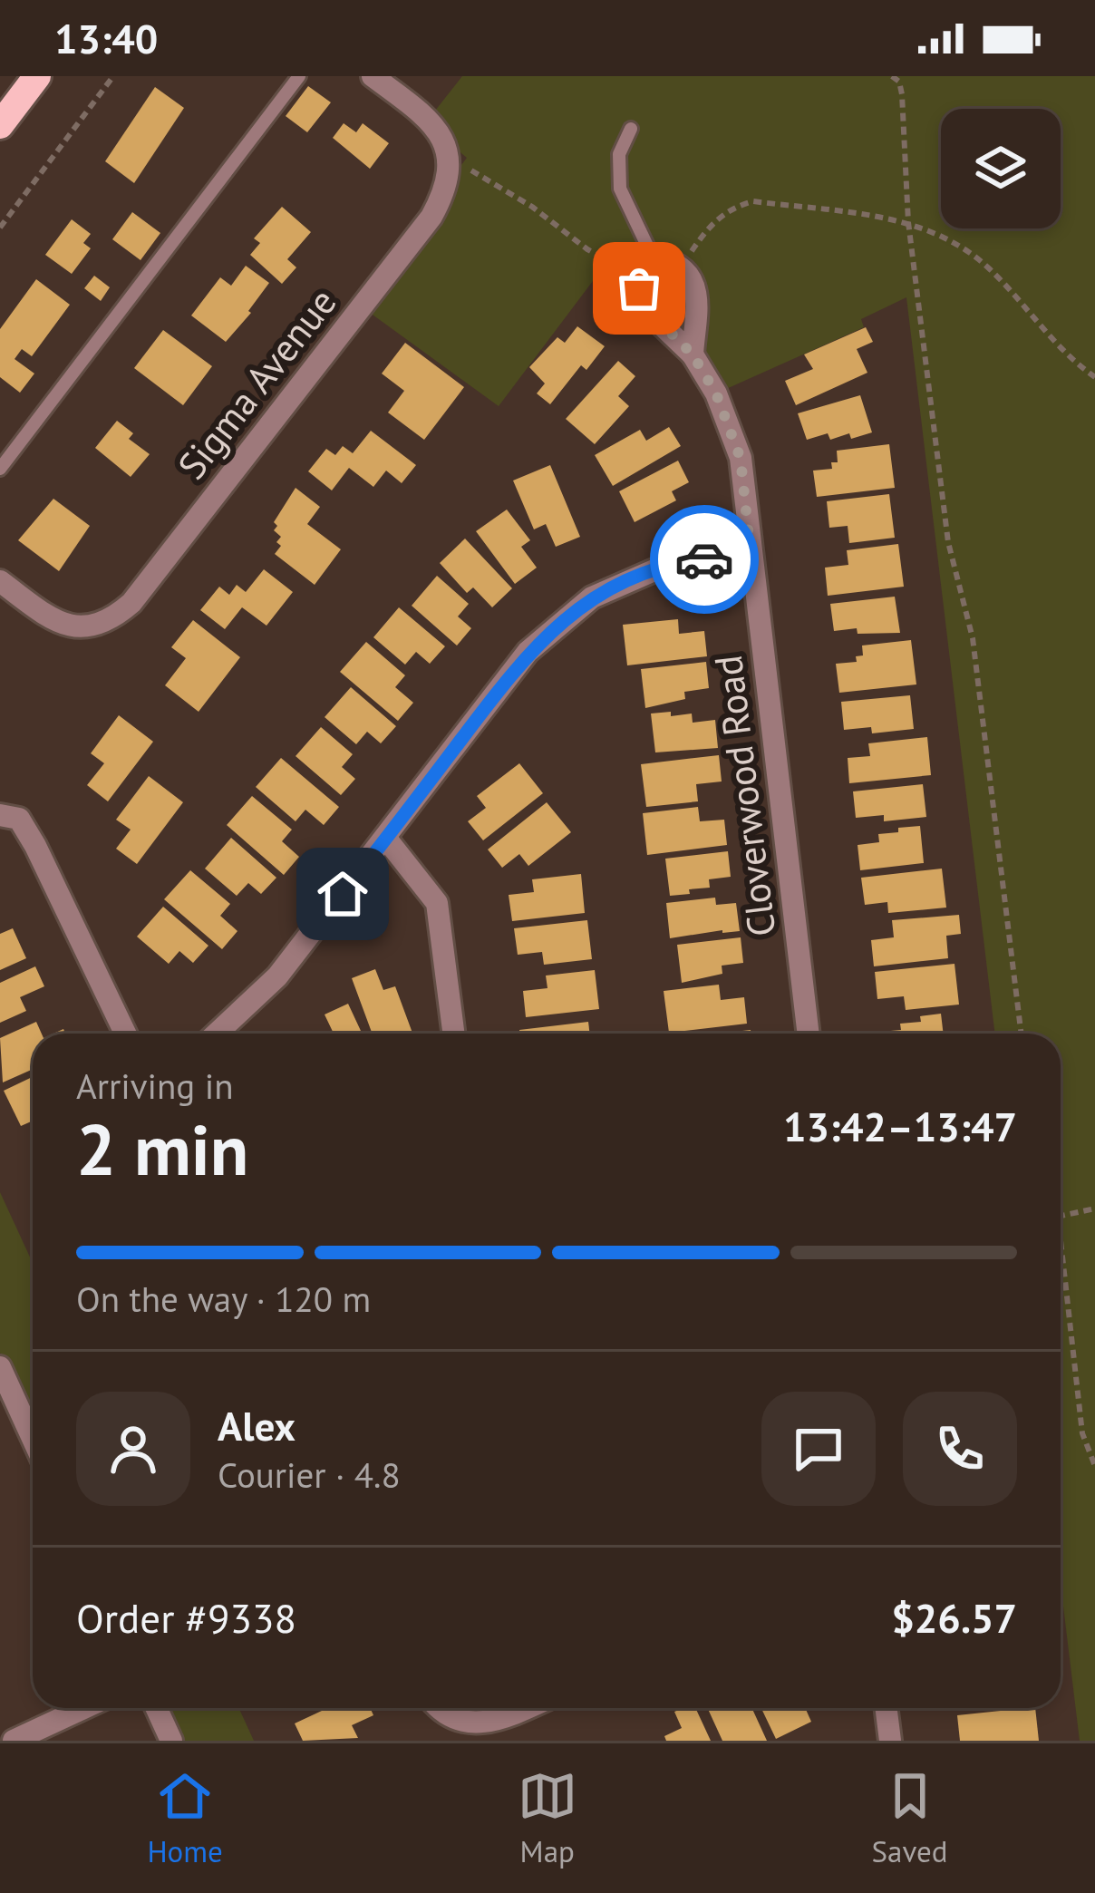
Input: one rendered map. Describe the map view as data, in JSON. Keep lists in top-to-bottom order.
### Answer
{
  "streets": {
    "street": ["Sigma Avenue", "Cloverwood Road"]
  },
  "page": {
    "status": "13:40",
    "heading": ["2 min", "Arriving in", "13:42–13:47"],
    "panel": [
      "Alex",
      "Courier · 4.8",
      "Order #9338",
      "$26.57"
    ],
    "bar": "On the way · 120 m",
    "tabs": ["Home", "Map", "Saved"]
  }
}
